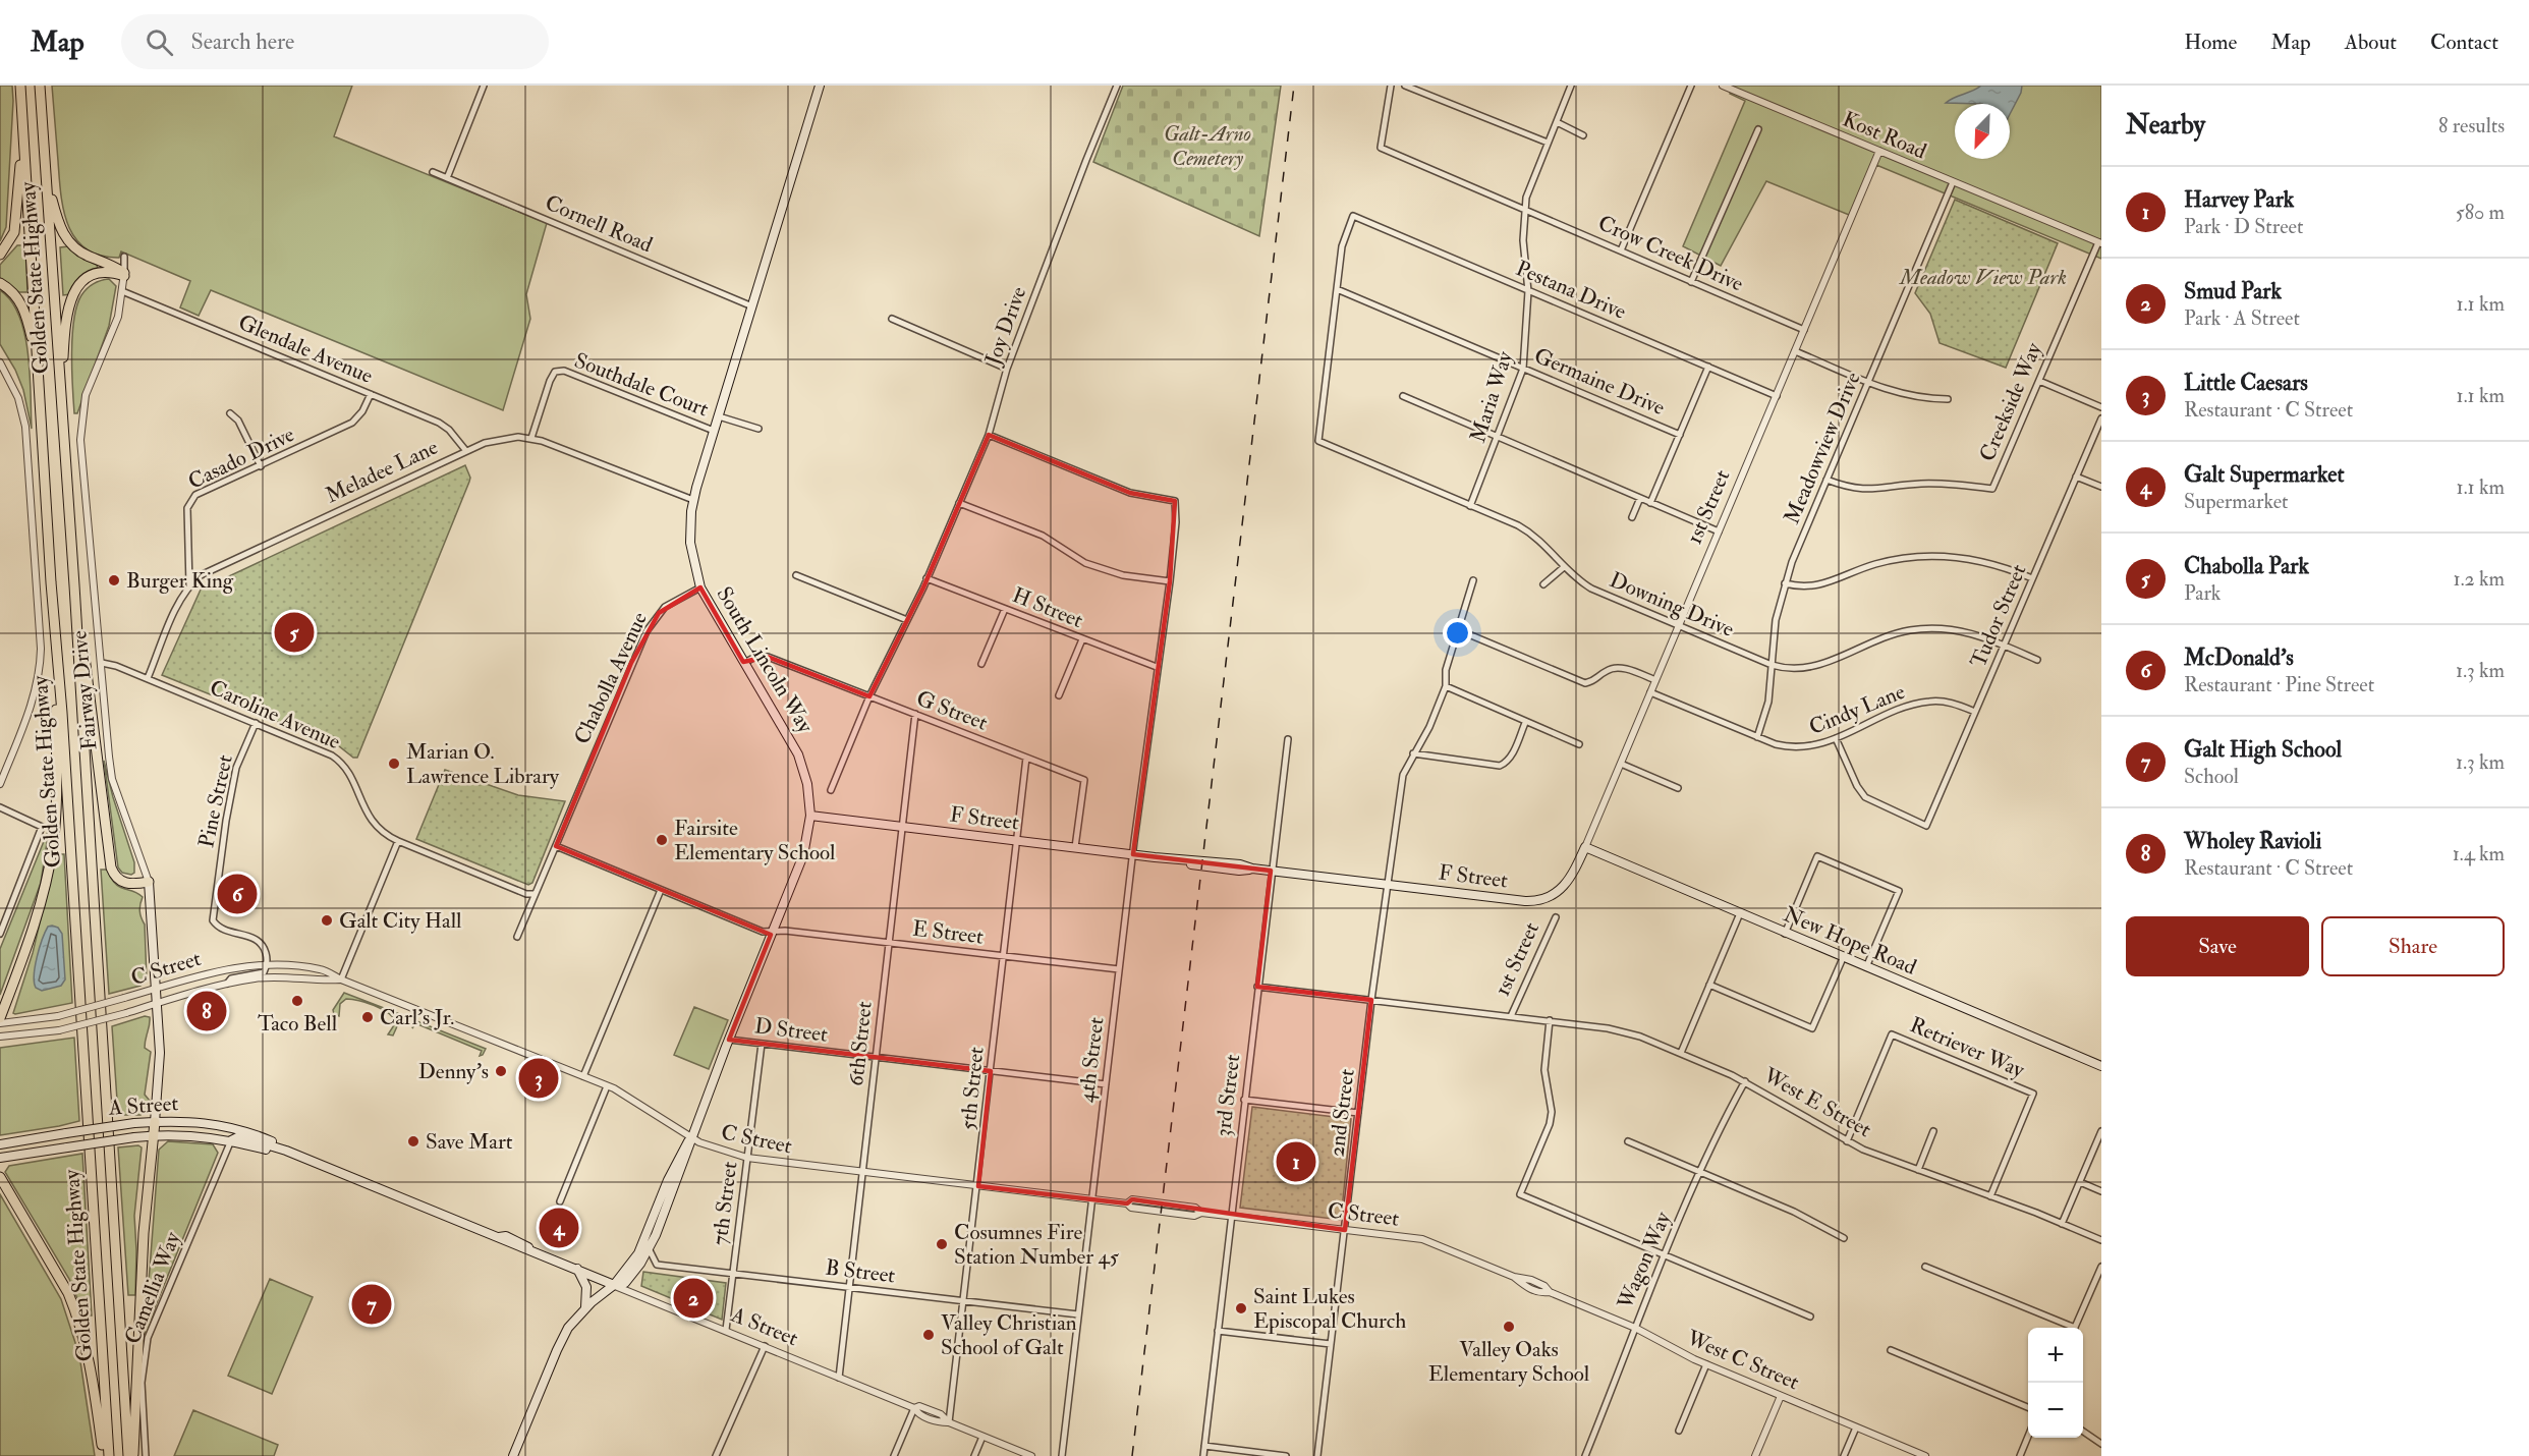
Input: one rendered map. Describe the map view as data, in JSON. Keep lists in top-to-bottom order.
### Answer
{
  "streets": {
    "highway": ["Golden State Highway"],
    "main road": [
      "1st Street",
      "South Lincoln Way",
      "Fairway Drive",
      "F Street",
      "New Hope Road",
      "A Street"
    ],
    "street": [
      "Kost Road",
      "Cornell Road",
      "Crow Creek Drive",
      "Pestana Drive",
      "Joy Drive",
      "Glendale Avenue",
      "Germaine Drive",
      "Southdale Court",
      "Maria Way",
      "Creekside Way",
      "Meadowview Drive",
      "Casado Drive",
      "Meladee Lane",
      "Downing Drive",
      "H Street",
      "Tudor Street",
      "Chabolla Avenue",
      "Cindy Lane",
      "G Street",
      "Caroline Avenue",
      "Pine Street",
      "E Street",
      "C Street",
      "D Street",
      "6th Street",
      "Retriever Way",
      "4th Street",
      "5th Street",
      "3rd Street",
      "West E Street",
      "2nd Street",
      "7th Street",
      "Wagon Way",
      "B Street",
      "Camellia Way",
      "West C Street"
    ]
  },
  "crossings": [
    ["Kost Road", "Creekside Way"],
    ["Kost Road", "Meadowview Drive"],
    ["Kost Road", "1st Street"],
    ["Cornell Road", "South Lincoln Way"],
    ["Crow Creek Drive", "Maria Way"],
    ["Crow Creek Drive", "1st Street"],
    ["Pestana Drive", "Germaine Drive"],
    ["Pestana Drive", "Maria Way"],
    ["Pestana Drive", "1st Street"],
    ["Pestana Drive", "Downing Drive"],
    ["Joy Drive", "H Street"],
    ["Joy Drive", "G Street"],
    ["Joy Drive", "4th Street"],
    ["Glendale Avenue", "Casado Drive"],
    ["Glendale Avenue", "Meladee Lane"],
    ["Glendale Avenue", "Fairway Drive"],
    ["Germaine Drive", "Maria Way"],
    ["Germaine Drive", "Downing Drive"],
    ["Southdale Court", "Meladee Lane"],
    ["Southdale Court", "South Lincoln Way"],
    ["Maria Way", "Downing Drive"],
    ["Creekside Way", "Meadowview Drive"],
    ["Meadowview Drive", "Downing Drive"],
    ["Meadowview Drive", "Cindy Lane"],
    ["Casado Drive", "Meladee Lane"],
    ["Meladee Lane", "South Lincoln Way"],
    ["Meladee Lane", "Caroline Avenue"],
    ["1st Street", "Downing Drive"],
    ["1st Street", "Cindy Lane"],
    ["1st Street", "F Street"],
    ["1st Street", "New Hope Road"],
    ["1st Street", "West E Street"],
    ["Downing Drive", "Tudor Street"],
    ["H Street", "4th Street"],
    ["Tudor Street", "Cindy Lane"],
    ["South Lincoln Way", "Chabolla Avenue"],
    ["South Lincoln Way", "G Street"],
    ["South Lincoln Way", "F Street"],
    ["South Lincoln Way", "E Street"],
    ["South Lincoln Way", "C Street"],
    ["South Lincoln Way", "D Street"],
    ["South Lincoln Way", "A Street"],
    ["South Lincoln Way", "B Street"],
    ["Chabolla Avenue", "Caroline Avenue"],
    ["Fairway Drive", "Caroline Avenue"],
    ["Fairway Drive", "C Street"],
    ["Fairway Drive", "A Street"],
    ["G Street", "F Street"],
    ["G Street", "6th Street"],
    ["G Street", "5th Street"],
    ["Caroline Avenue", "Pine Street"],
    ["Pine Street", "C Street"],
    ["F Street", "6th Street"],
    ["F Street", "4th Street"],
    ["F Street", "5th Street"],
    ["F Street", "3rd Street"],
    ["F Street", "2nd Street"],
    ["E Street", "6th Street"],
    ["E Street", "4th Street"],
    ["E Street", "5th Street"],
    ["C Street", "6th Street"],
    ["C Street", "4th Street"],
    ["C Street", "5th Street"],
    ["C Street", "3rd Street"],
    ["C Street", "2nd Street"],
    ["C Street", "7th Street"],
    ["C Street", "West C Street"],
    ["D Street", "6th Street"],
    ["D Street", "4th Street"],
    ["D Street", "5th Street"],
    ["D Street", "7th Street"],
    ["6th Street", "A Street"],
    ["6th Street", "B Street"],
    ["Retriever Way", "West E Street"],
    ["4th Street", "B Street"],
    ["5th Street", "A Street"],
    ["5th Street", "B Street"],
    ["West E Street", "Wagon Way"],
    ["A Street", "7th Street"],
    ["A Street", "Camellia Way"],
    ["7th Street", "B Street"],
    ["Wagon Way", "West C Street"]
  ],
  "parks": ["Galt-Arno Cemetery", "Meadow View Park"],
  "places": [
    "Burger King",
    "Marian O. Lawrence Library",
    "Fairsite Elementary School",
    "Galt City Hall",
    "Taco Bell",
    "Carl's Jr.",
    "Denny's",
    "Save Mart",
    "Cosumnes Fire Station Number 45",
    "Saint Lukes Episcopal Church",
    "Valley Oaks Elementary School",
    "Valley Christian School of Galt"
  ],
  "north": "bottom left",
  "page": {
    "header": "Map",
    "search": "Search here",
    "nav": [
      "Home",
      "Map",
      "About",
      "Contact"
    ],
    "heading": ["Nearby", "8 results"],
    "list": [
      {
        "mark": "1",
        "name": "Harvey Park",
        "note": "Park · D Street",
        "value": "580 m"
      },
      {
        "mark": "2",
        "name": "Smud Park",
        "note": "Park · A Street",
        "value": "1.1 km"
      },
      {
        "mark": "3",
        "name": "Little Caesars",
        "note": "Restaurant · C Street",
        "value": "1.1 km"
      },
      {
        "mark": "4",
        "name": "Galt Supermarket",
        "note": "Supermarket",
        "value": "1.1 km"
      },
      {
        "mark": "5",
        "name": "Chabolla Park",
        "note": "Park",
        "value": "1.2 km"
      },
      {
        "mark": "6",
        "name": "McDonald's",
        "note": "Restaurant · Pine Street",
        "value": "1.3 km"
      },
      {
        "mark": "7",
        "name": "Galt High School",
        "note": "School",
        "value": "1.3 km"
      },
      {
        "mark": "8",
        "name": "Wholey Ravioli",
        "note": "Restaurant · C Street",
        "value": "1.4 km"
      }
    ],
    "pins": [
      "5",
      "6",
      "8",
      "3",
      "1",
      "4",
      "2",
      "7"
    ],
    "buttons": ["Save", "Share"],
    "map_buttons": ["+", "−"]
  }
}
